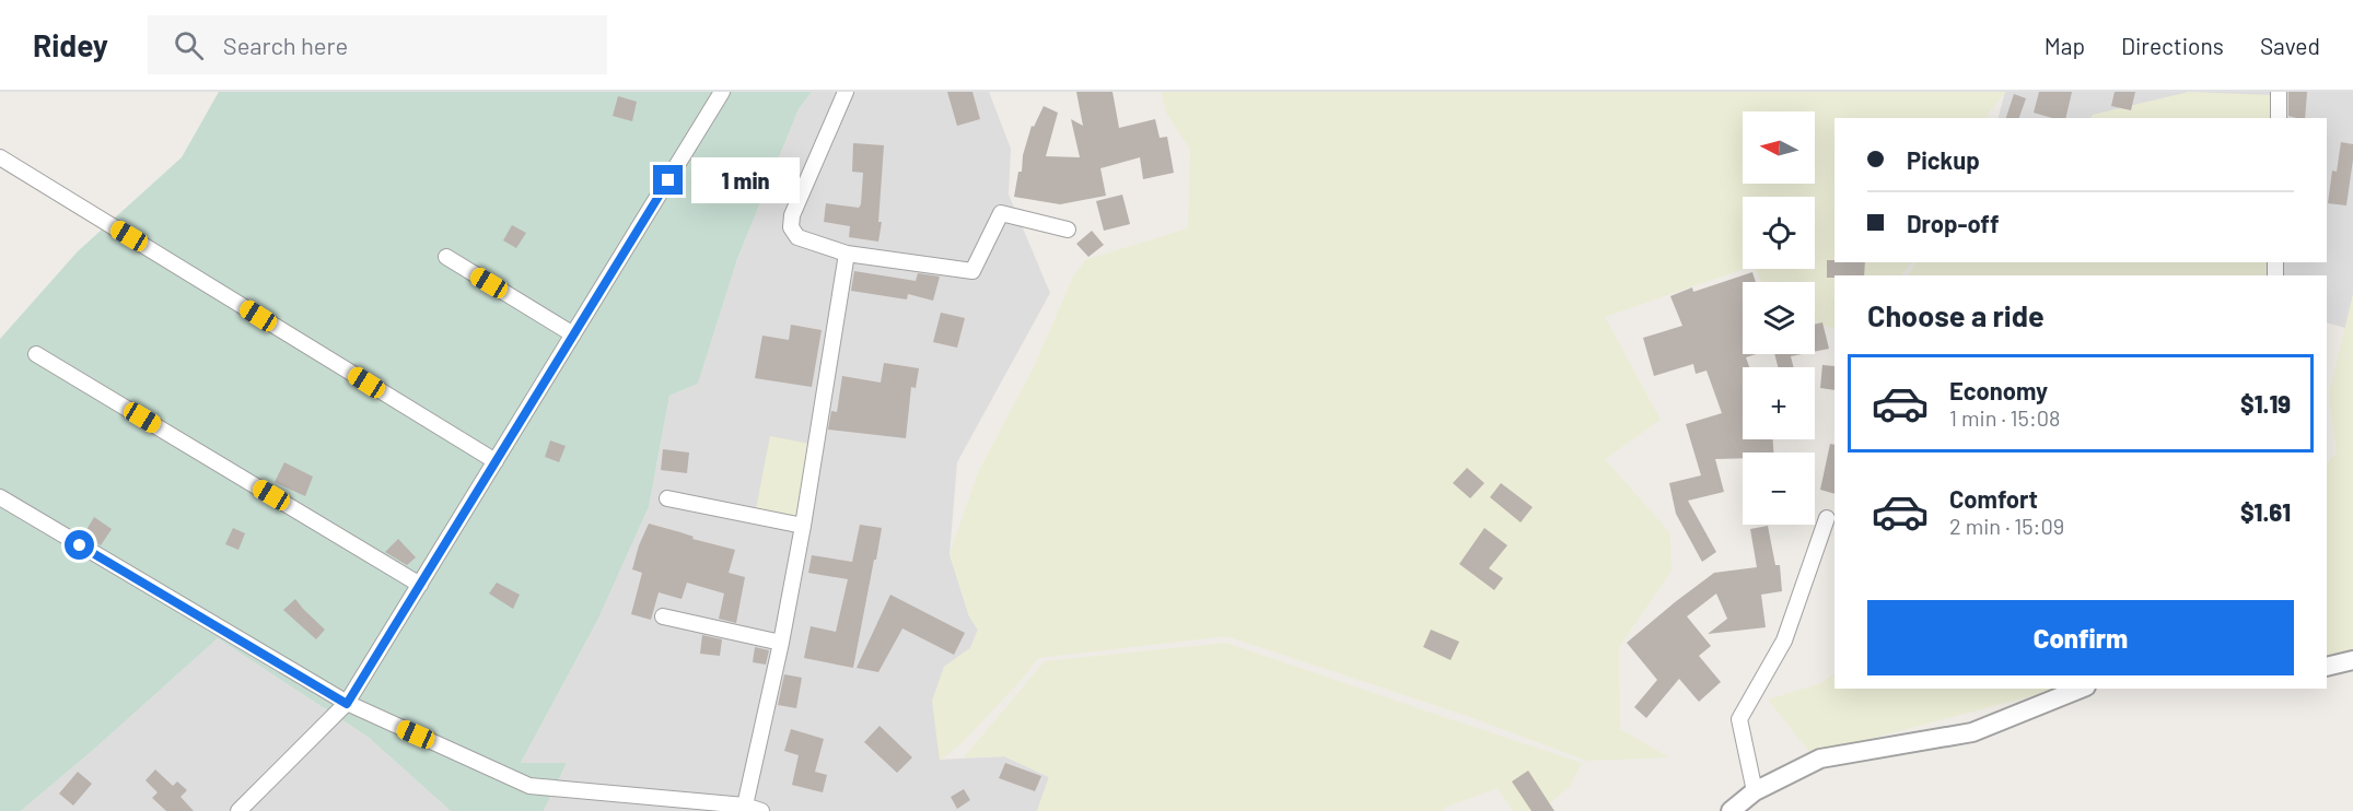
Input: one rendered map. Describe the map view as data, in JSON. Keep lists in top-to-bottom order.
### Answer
{
  "north": "left",
  "page": {
    "header": "Ridey",
    "search": "Search here",
    "nav": ["Map", "Directions", "Saved"],
    "map_buttons": ["+", "−"],
    "banner": ["Pickup", "Drop-off"],
    "bubble": "1 min",
    "heading": "Choose a ride",
    "list": [
      {
        "name": "Economy",
        "note": "1 min · 15:08",
        "value": "$1.19"
      },
      {
        "name": "Comfort",
        "note": "2 min · 15:09",
        "value": "$1.61"
      }
    ],
    "buttons": "Confirm"
  }
}
